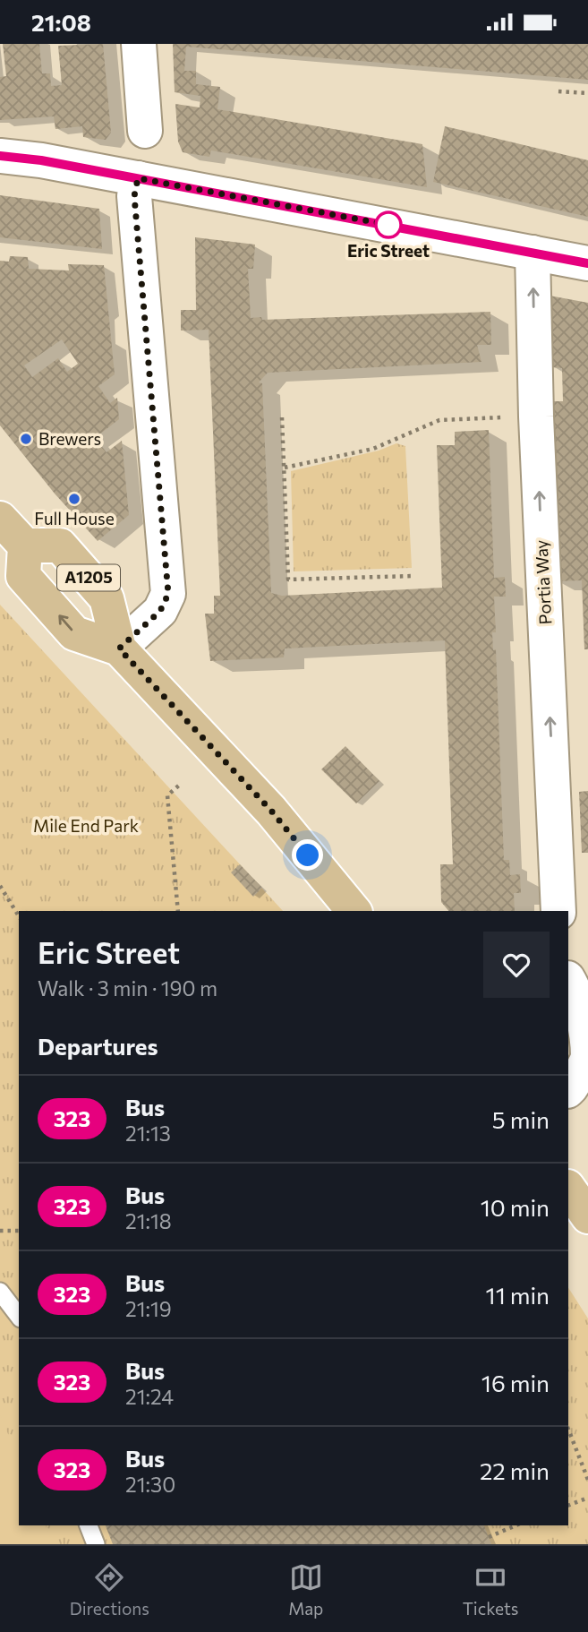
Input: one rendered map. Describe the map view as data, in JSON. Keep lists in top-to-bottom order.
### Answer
{
  "streets": {
    "main road": ["A1205"],
    "street": ["Portia Way"]
  },
  "one_way": ["Portia Way"],
  "parks": ["Mile End Park"],
  "places": ["Eric Street", "Brewers", "Full House"],
  "lines": ["bus line 323"],
  "page": {
    "status": "21:08",
    "heading": [
      ["Eric Street", "Walk · 3 min · 190 m"],
      "Departures"
    ],
    "list": [
      {
        "mark": "323",
        "name": "Bus",
        "note": "21:13",
        "value": "5 min"
      },
      {
        "mark": "323",
        "name": "Bus",
        "note": "21:18",
        "value": "10 min"
      },
      {
        "mark": "323",
        "name": "Bus",
        "note": "21:19",
        "value": "11 min"
      },
      {
        "mark": "323",
        "name": "Bus",
        "note": "21:24",
        "value": "16 min"
      },
      {
        "mark": "323",
        "name": "Bus",
        "note": "21:30",
        "value": "22 min"
      }
    ],
    "tabs": ["Directions", "Map", "Tickets"]
  }
}
